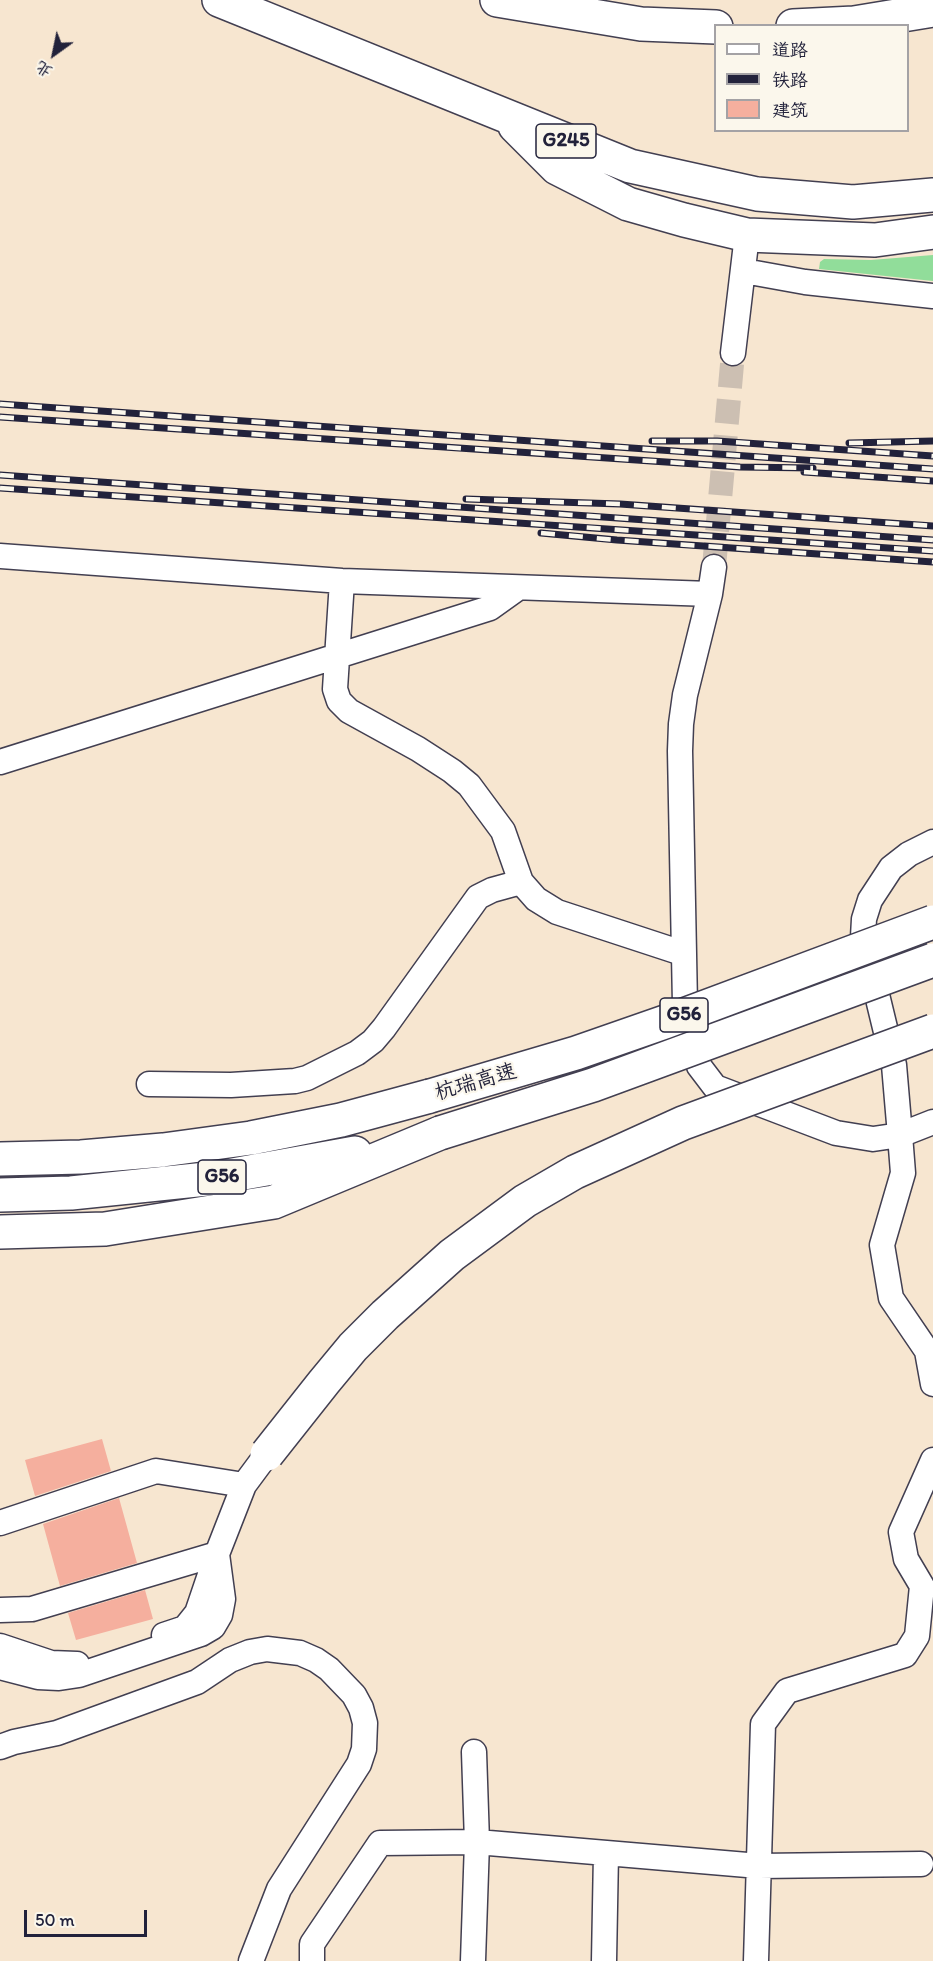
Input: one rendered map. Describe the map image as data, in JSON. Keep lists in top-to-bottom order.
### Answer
{
  "streets": {
    "highway": ["G245", "G56", "杭瑞高速"]
  },
  "legend": ["道路", "铁路", "建筑"],
  "scale_bar": "50 m",
  "north": "bottom left"
}
